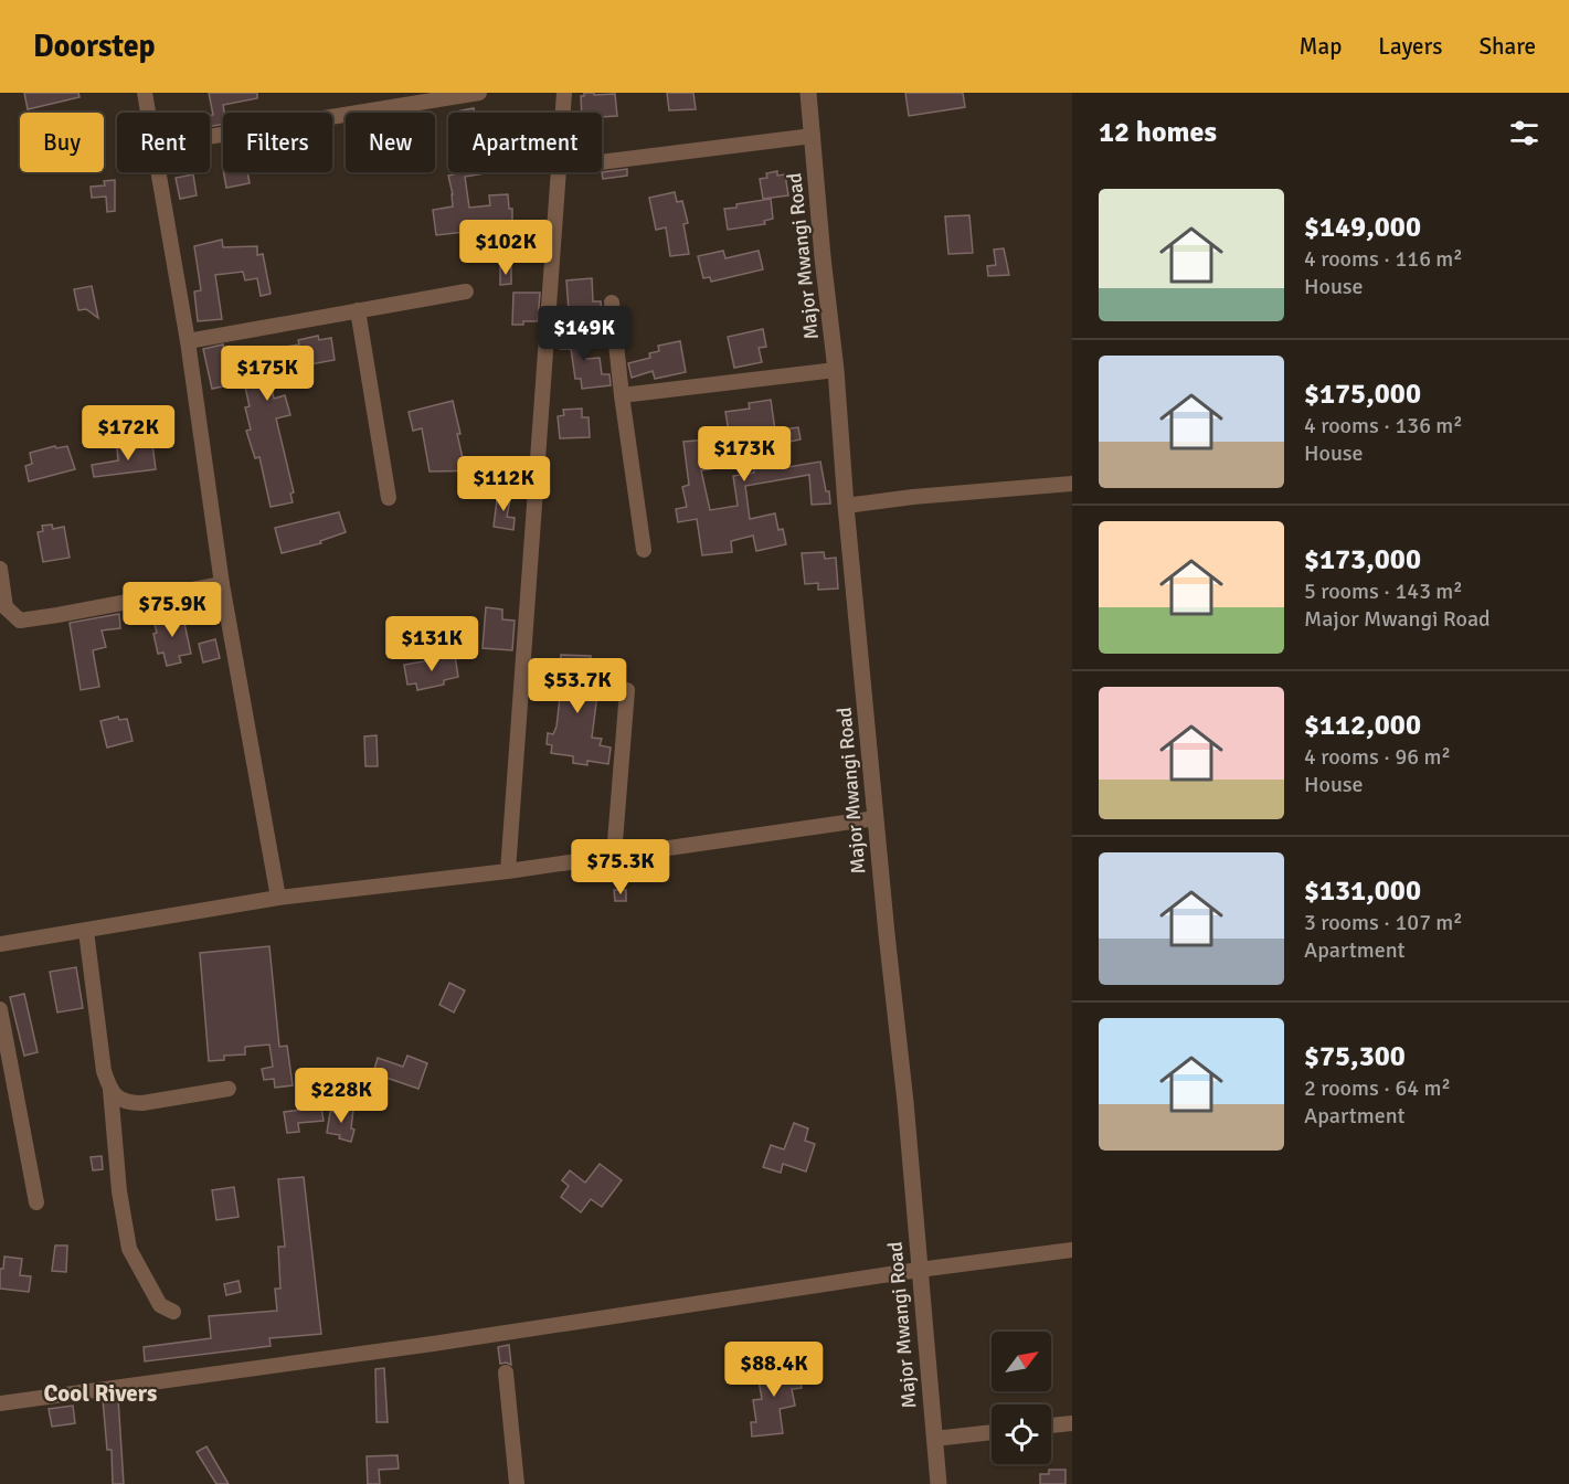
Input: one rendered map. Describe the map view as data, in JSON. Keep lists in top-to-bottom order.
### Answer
{
  "streets": {
    "street": ["Major Mwangi Road"]
  },
  "districts": ["Cool Rivers"],
  "north": "top right",
  "page": {
    "header": "Doorstep",
    "nav": ["Map", "Layers", "Share"],
    "heading": "12 homes",
    "chip": [
      "Buy",
      "Rent",
      "Filters",
      "New",
      "Apartment"
    ],
    "list": [
      {
        "name": "$149,000",
        "note": "4 rooms · 116 m² · House"
      },
      {
        "name": "$175,000",
        "note": "4 rooms · 136 m² · House"
      },
      {
        "name": "$173,000",
        "note": "5 rooms · 143 m² · Major Mwangi Road"
      },
      {
        "name": "$112,000",
        "note": "4 rooms · 96 m² · House"
      },
      {
        "name": "$131,000",
        "note": "3 rooms · 107 m² · Apartment"
      },
      {
        "name": "$75,300",
        "note": "2 rooms · 64 m² · Apartment"
      }
    ],
    "price": [
      "$102K",
      "$149K",
      "$175K",
      "$172K",
      "$173K",
      "$112K",
      "$75.9K",
      "$131K",
      "$53.7K",
      "$75.3K",
      "$228K",
      "$88.4K"
    ]
  }
}
